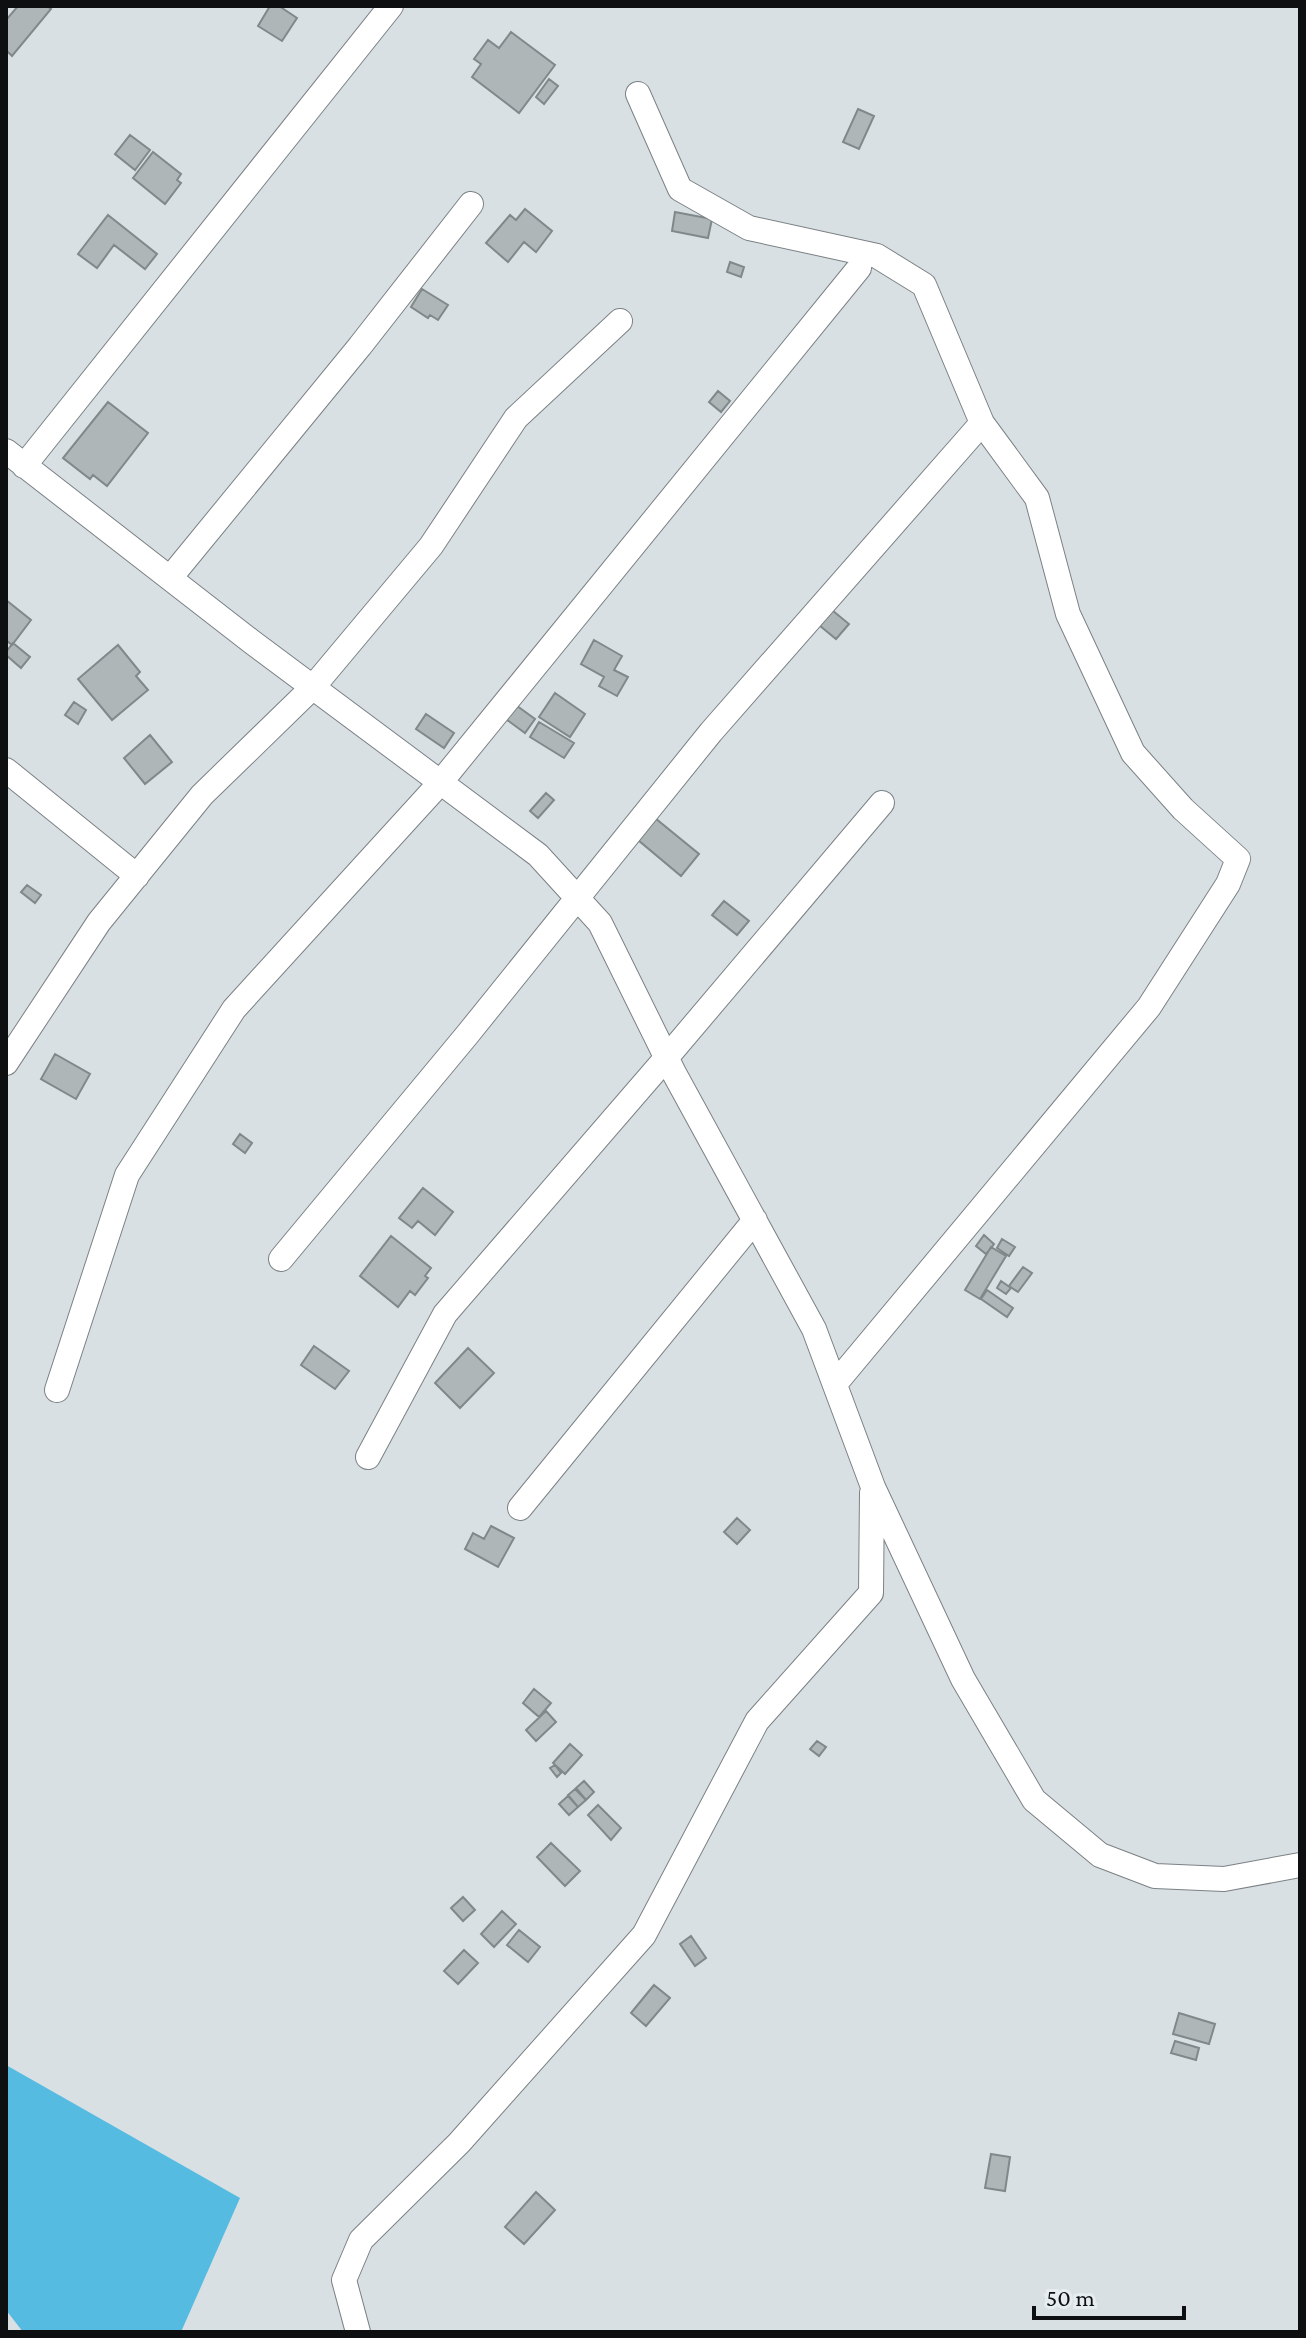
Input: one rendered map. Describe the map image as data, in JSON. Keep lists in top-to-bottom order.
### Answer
{
  "scale_bar": "50 m"
}
